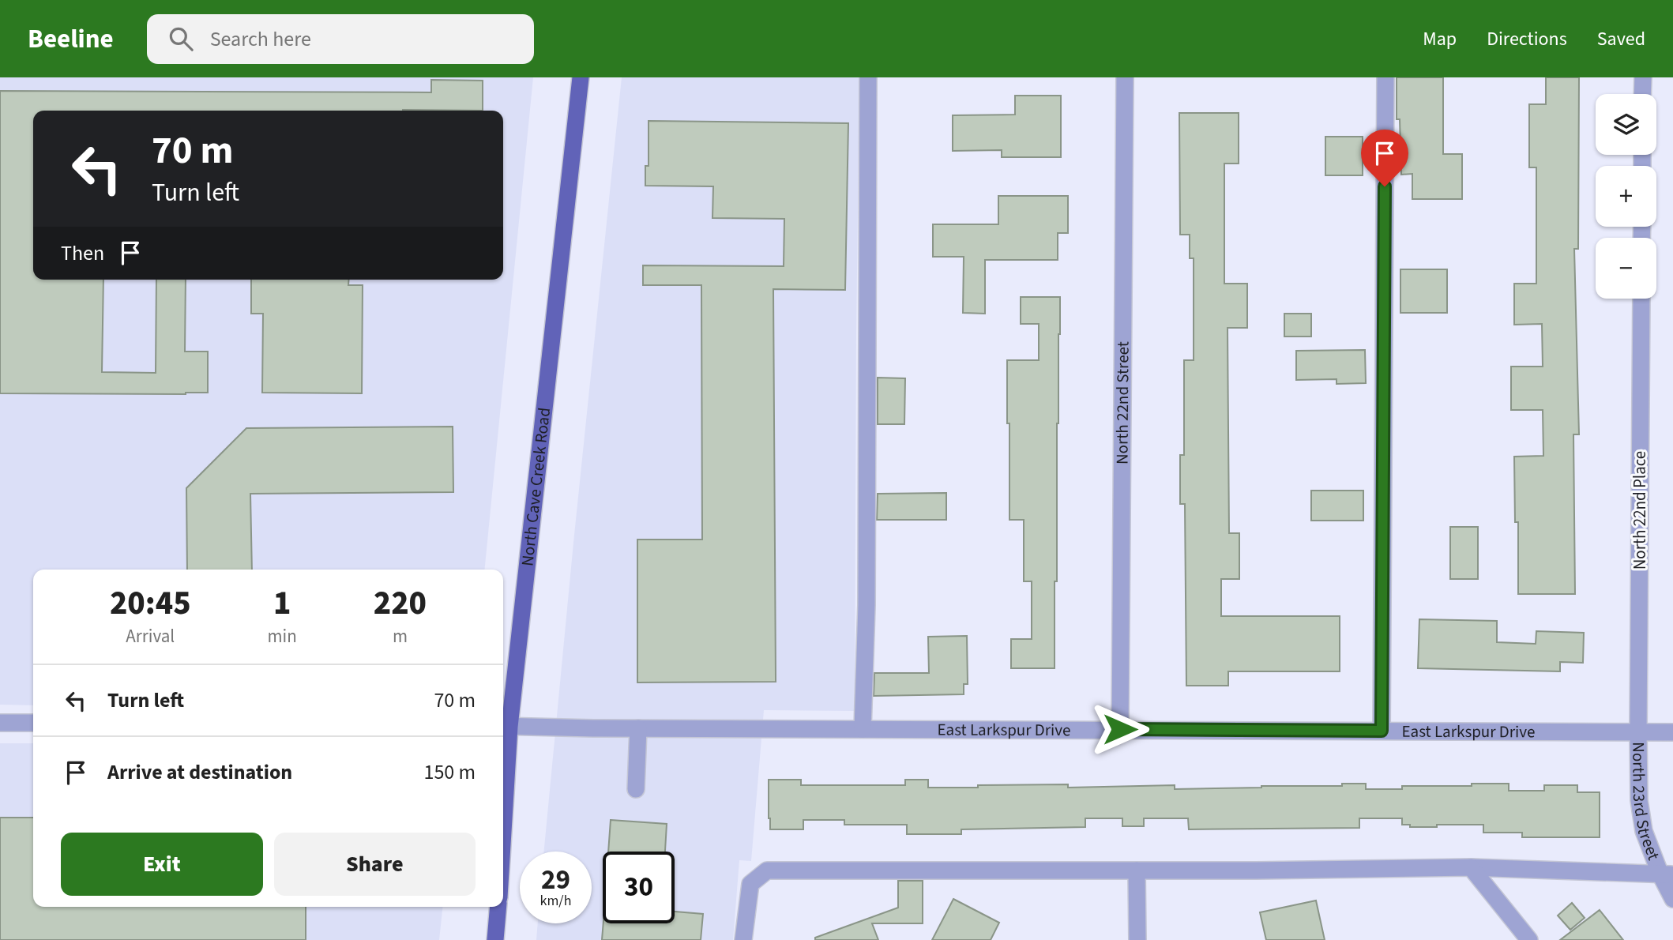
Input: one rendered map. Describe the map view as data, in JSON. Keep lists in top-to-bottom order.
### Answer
{
  "streets": {
    "main road": ["North Cave Creek Road"],
    "street": [
      "North 22nd Street",
      "North 22nd Place",
      "East Larkspur Drive",
      "North 23rd Street"
    ]
  },
  "crossings": [
    ["North 22nd Street", "East Larkspur Drive"],
    ["North Cave Creek Road", "East Larkspur Drive"],
    ["North 22nd Place", "East Larkspur Drive"],
    ["North 22nd Place", "North 23rd Street"],
    ["East Larkspur Drive", "North 23rd Street"]
  ],
  "page": {
    "header": "Beeline",
    "search": "Search here",
    "nav": ["Map", "Directions", "Saved"],
    "map_buttons": ["+", "−"],
    "turn": ["70 m", "Turn left"],
    "then": "Then",
    "eta": [
      "20:45",
      "Arrival",
      "1",
      "min",
      "220",
      "m"
    ],
    "list": [
      {
        "name": "Turn left",
        "value": "70 m"
      },
      {
        "name": "Arrive at destination",
        "value": "150 m"
      }
    ],
    "buttons": ["Exit", "Share"],
    "speed": "29 km/h",
    "limit": "30"
  }
}
